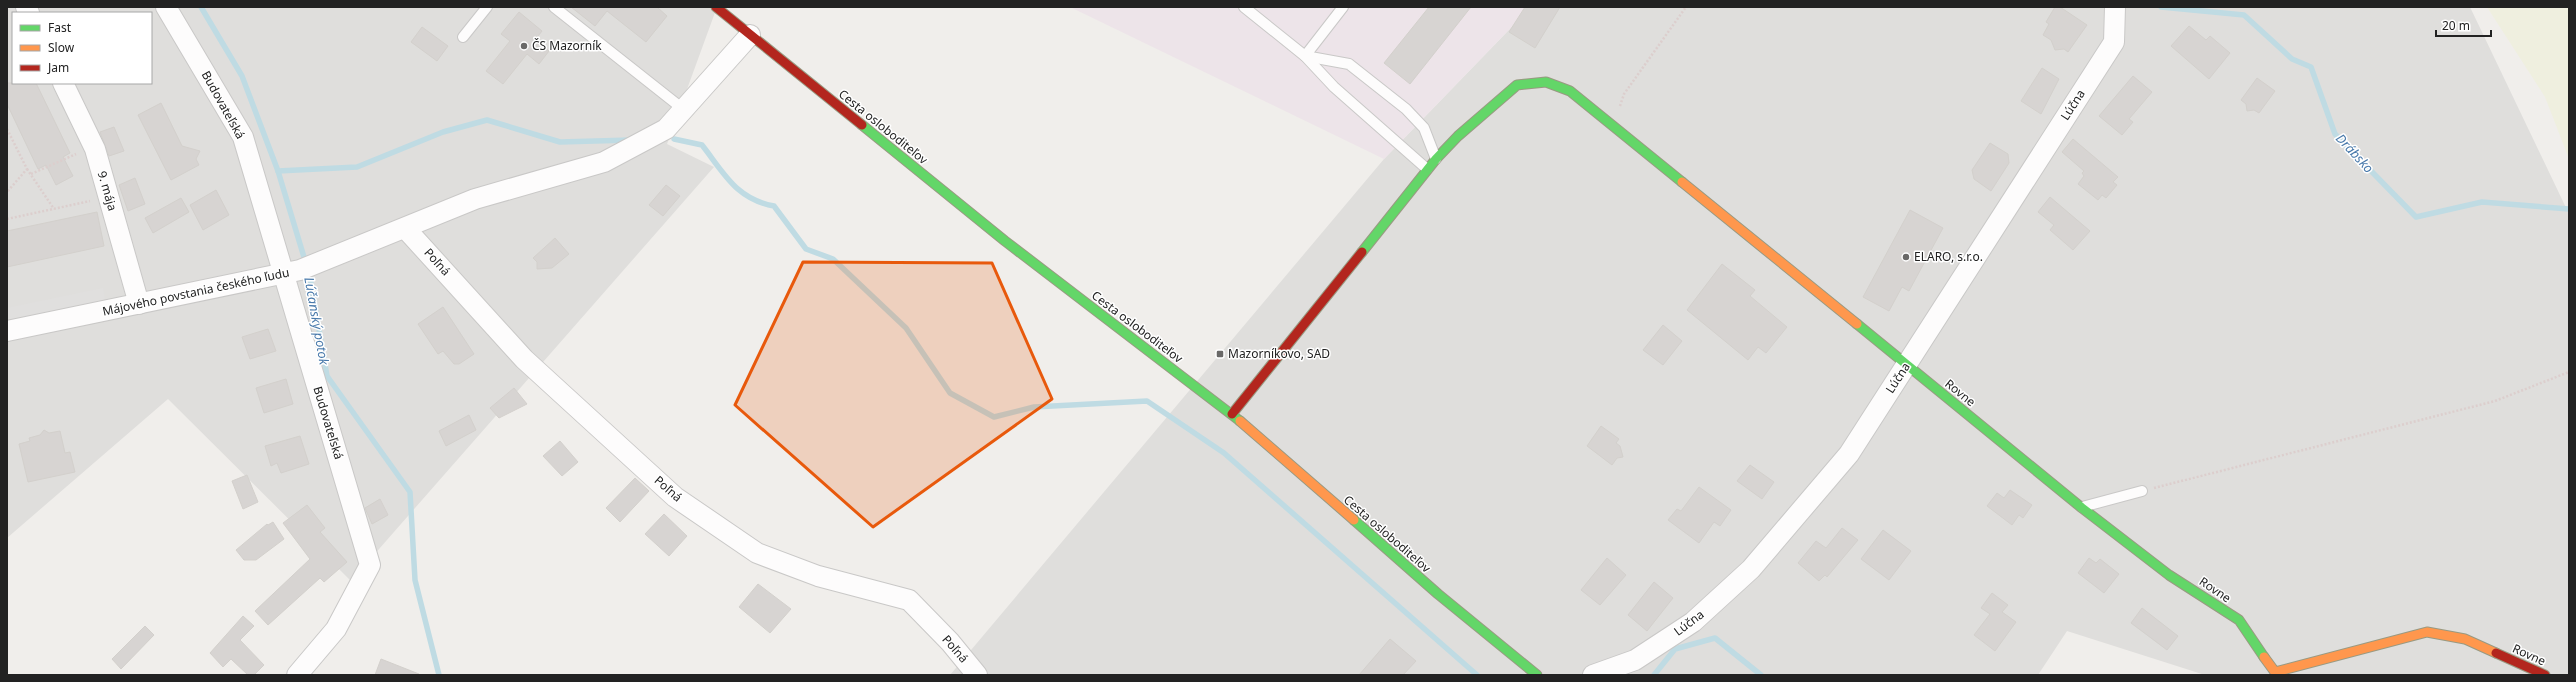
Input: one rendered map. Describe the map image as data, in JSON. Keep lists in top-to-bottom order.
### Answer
{
  "streets": {
    "street": [
      "Budovateľská",
      "Lúčna",
      "Cesta osloboditeľov",
      "9. mája",
      "Poľná",
      "Májového povstania českého ľudu",
      "Rovne"
    ]
  },
  "crossings": [
    ["Budovateľská", "Májového povstania českého ľudu"],
    ["Lúčna", "Rovne"],
    ["Cesta osloboditeľov", "Májového povstania českého ľudu"],
    ["Cesta osloboditeľov", "Rovne"],
    ["9. mája", "Májového povstania českého ľudu"],
    ["Poľná", "Májového povstania českého ľudu"]
  ],
  "water": ["Drábsko", "Lúčanský potok"],
  "places": {
    "other": ["ČS Mazorník", "ELARO, s.r.o."],
    "transit": ["Mazorníkovo, SAD"]
  },
  "legend": ["Fast", "Slow", "Jam"],
  "scale_bar": "20 m"
}
